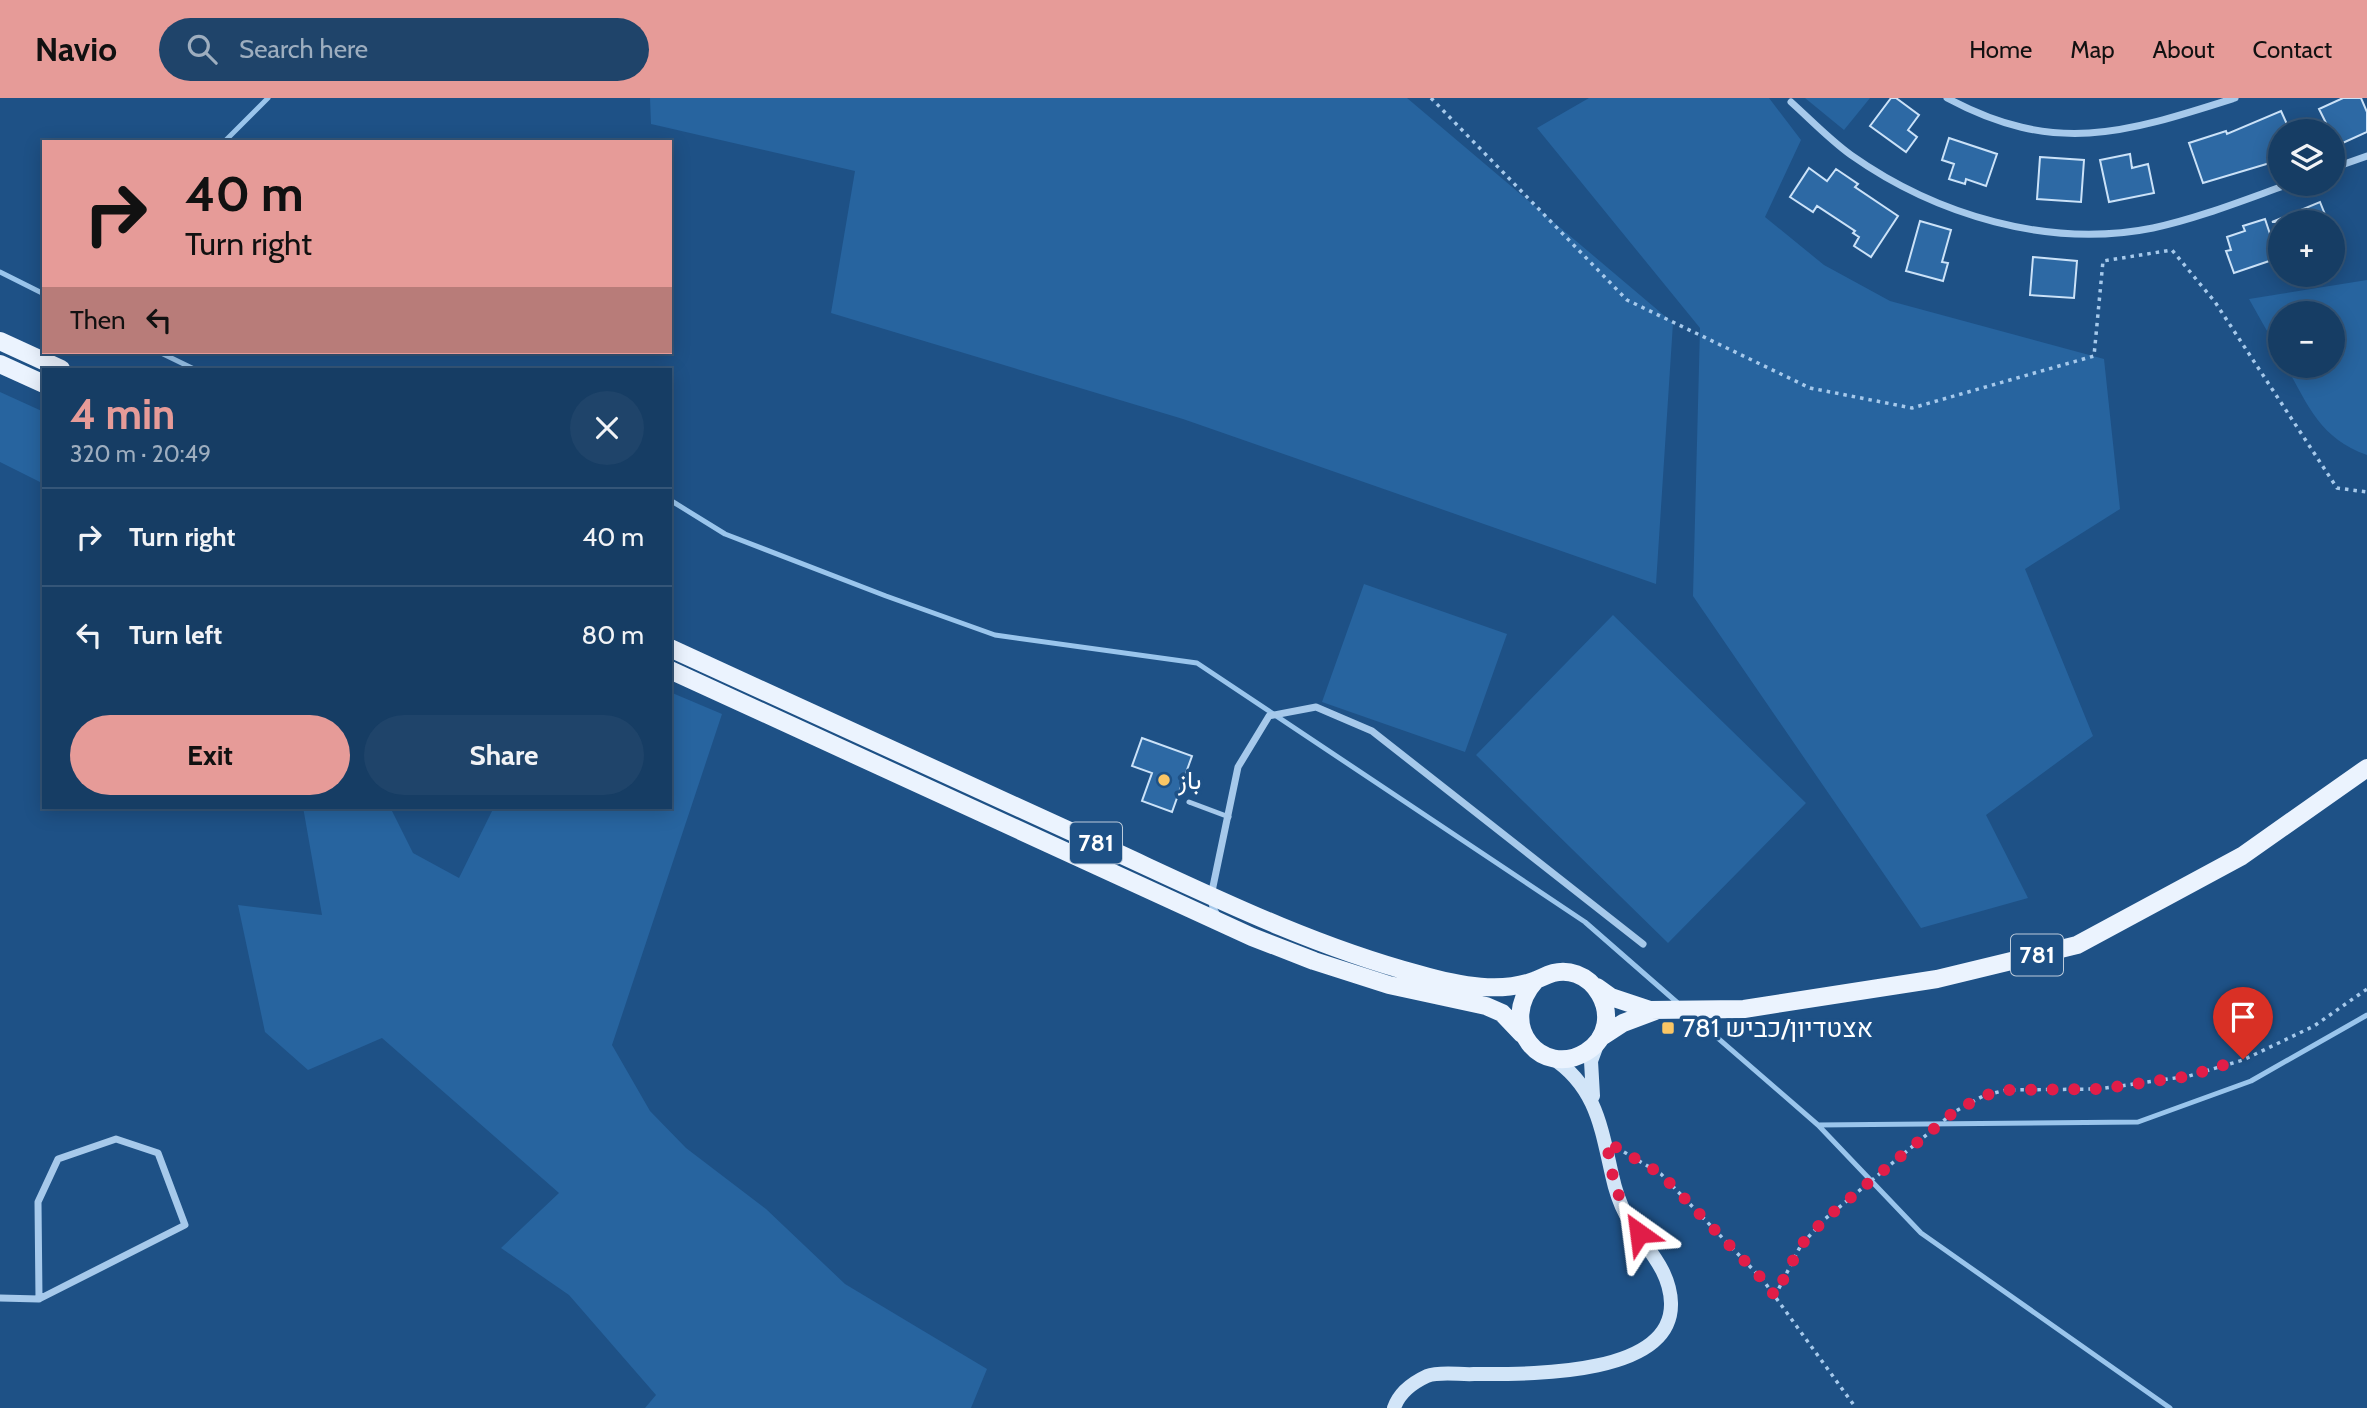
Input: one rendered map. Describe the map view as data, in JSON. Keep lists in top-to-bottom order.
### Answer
{
  "streets": {
    "main road": ["781"]
  },
  "places": {
    "other": ["باز"],
    "transit": ["אצטדיון/כביש 781"]
  },
  "page": {
    "header": "Navio",
    "search": "Search here",
    "nav": [
      "Home",
      "Map",
      "About",
      "Contact"
    ],
    "map_buttons": ["+", "−"],
    "turn": ["40 m", "Turn right"],
    "then": "Then",
    "heading": ["4 min", "320 m · 20:49"],
    "list": [
      {
        "name": "Turn right",
        "value": "40 m"
      },
      {
        "name": "Turn left",
        "value": "80 m"
      }
    ],
    "buttons": ["Exit", "Share"]
  }
}
